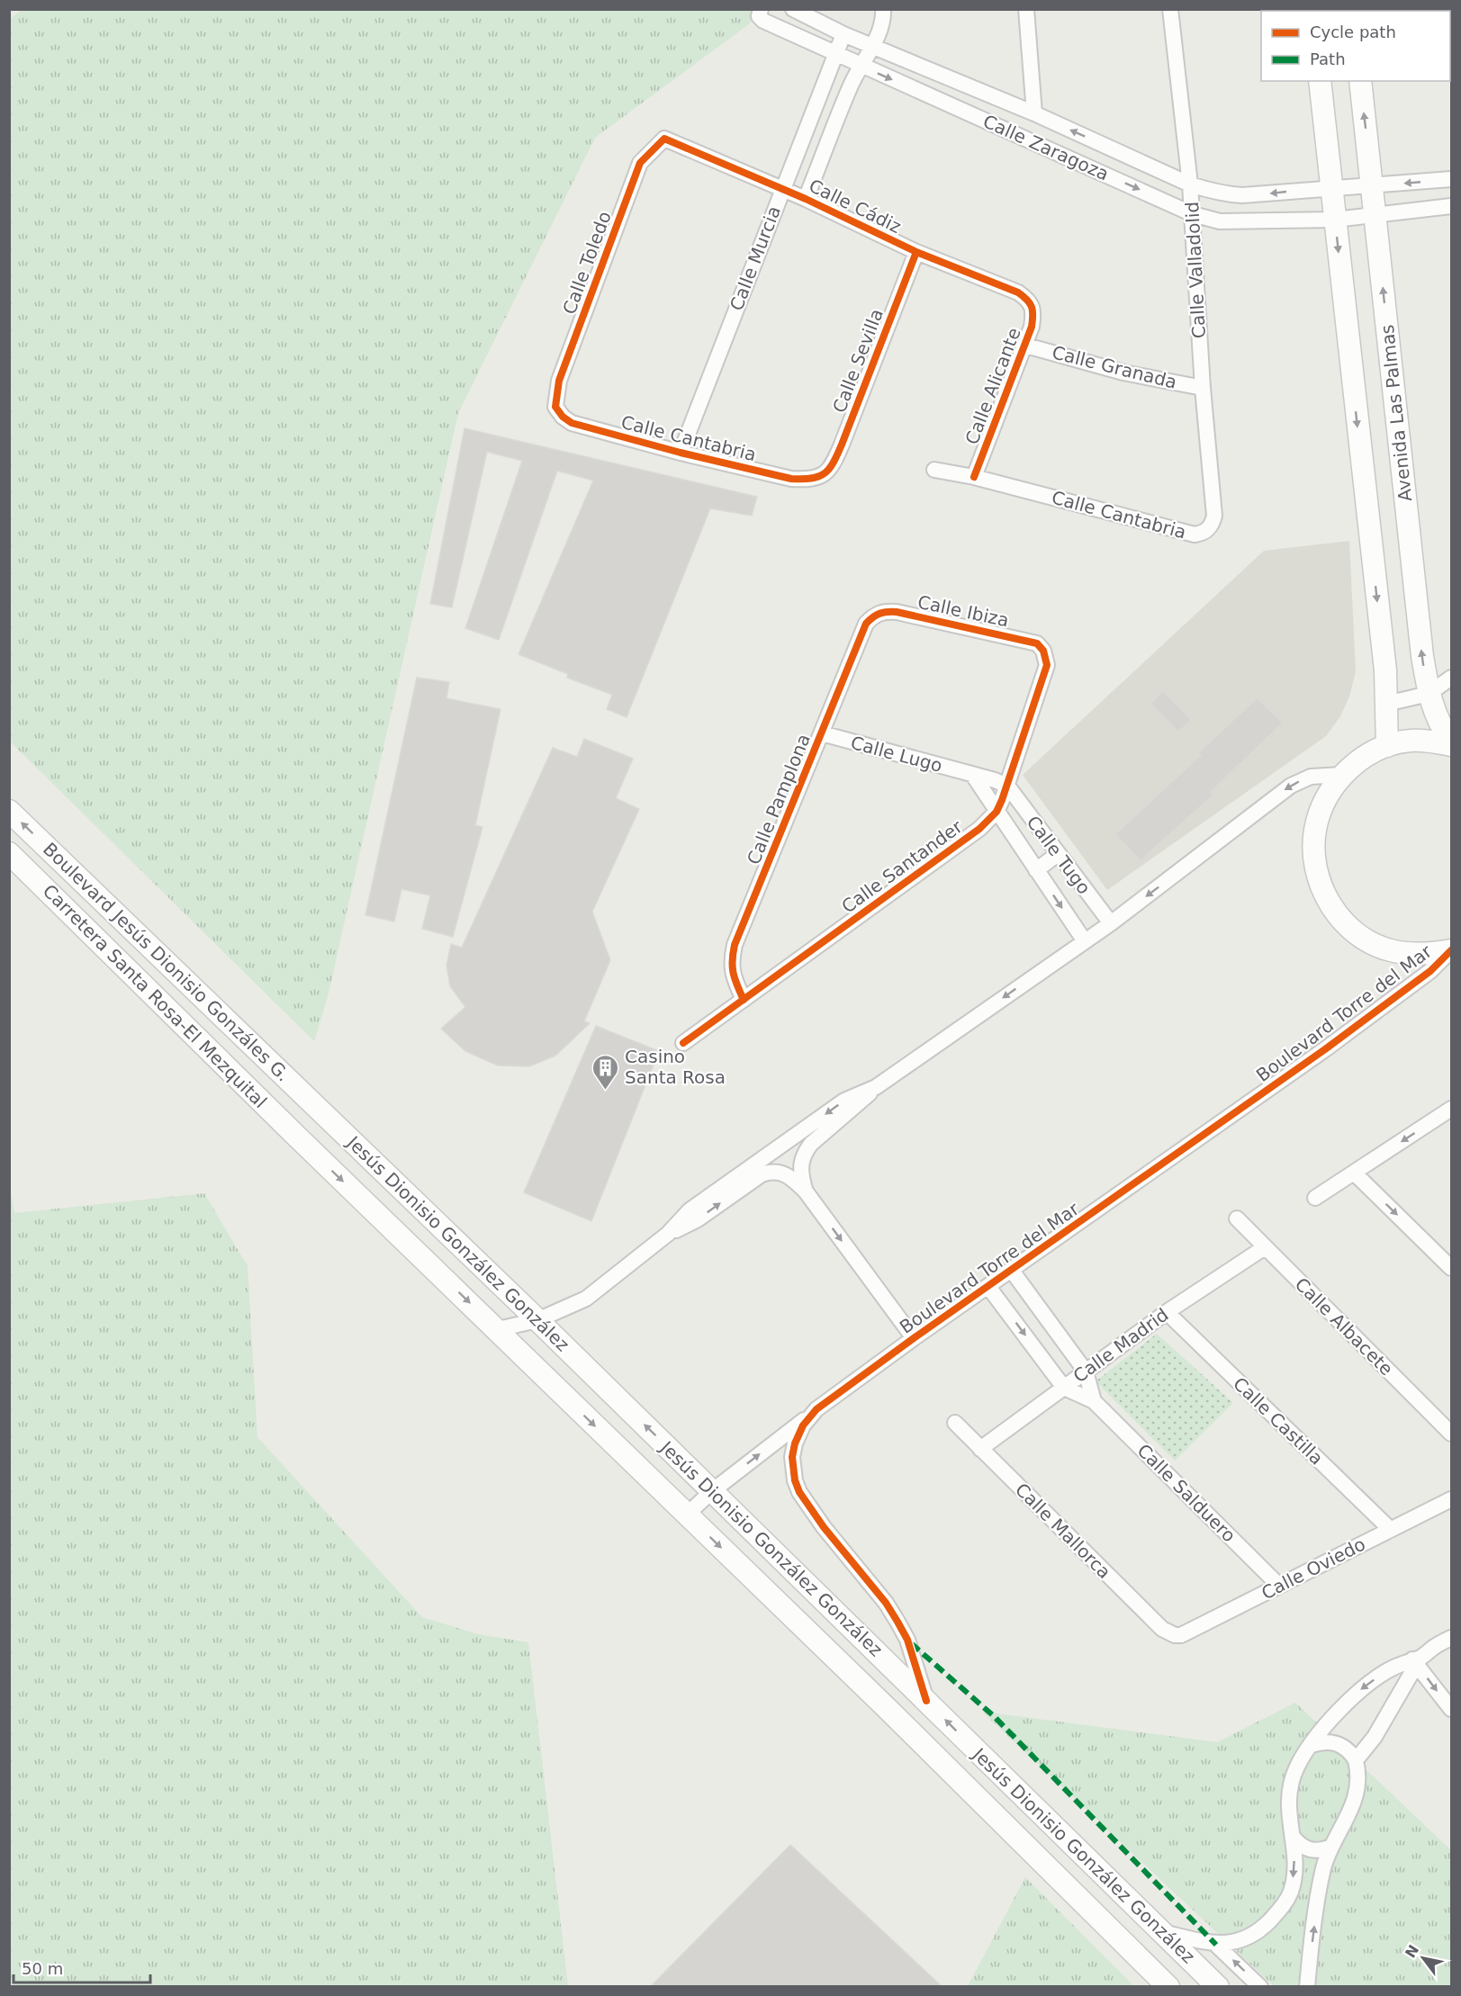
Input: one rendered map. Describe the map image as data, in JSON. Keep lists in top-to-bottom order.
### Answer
{
  "streets": {
    "main road": [
      "Avenida Las Palmas",
      "Boulevard Jesús Dionisio Gonzáles G.",
      "Carretera Santa Rosa-El Mezquital",
      "Jesús Dionisio González González"
    ],
    "street": [
      "Calle Zaragoza",
      "Calle Cádiz",
      "Calle Murcia",
      "Calle Toledo",
      "Calle Valladolid",
      "Calle Sevilla",
      "Calle Granada",
      "Calle Alicante",
      "Calle Cantabria",
      "Calle Ibiza",
      "Calle Lugo",
      "Calle Pamplona",
      "Calle Tugo",
      "Calle Santander",
      "Boulevard Torre del Mar",
      "Calle Albacete",
      "Calle Madrid",
      "Calle Castilla",
      "Calle Salduero",
      "Calle Mallorca",
      "Calle Oviedo"
    ]
  },
  "crossings": [
    ["Calle Zaragoza", "Calle Murcia"],
    ["Calle Zaragoza", "Calle Valladolid"],
    ["Calle Zaragoza", "Avenida Las Palmas"],
    ["Calle Cádiz", "Calle Murcia"],
    ["Calle Cádiz", "Calle Toledo"],
    ["Calle Cádiz", "Calle Sevilla"],
    ["Calle Cádiz", "Calle Alicante"],
    ["Calle Murcia", "Calle Cantabria"],
    ["Calle Toledo", "Calle Cantabria"],
    ["Calle Valladolid", "Calle Granada"],
    ["Calle Valladolid", "Calle Cantabria"],
    ["Calle Sevilla", "Calle Cantabria"],
    ["Calle Granada", "Calle Alicante"],
    ["Calle Alicante", "Calle Cantabria"],
    ["Calle Ibiza", "Calle Pamplona"],
    ["Calle Ibiza", "Calle Santander"],
    ["Calle Lugo", "Calle Pamplona"],
    ["Calle Lugo", "Calle Tugo"],
    ["Calle Lugo", "Calle Santander"],
    ["Calle Pamplona", "Calle Santander"],
    ["Calle Tugo", "Calle Santander"],
    ["Boulevard Jesús Dionisio Gonzáles G.", "Jesús Dionisio González González"],
    ["Carretera Santa Rosa-El Mezquital", "Jesús Dionisio González González"],
    ["Boulevard Torre del Mar", "Jesús Dionisio González González"],
    ["Boulevard Torre del Mar", "Calle Salduero"],
    ["Calle Albacete", "Calle Madrid"],
    ["Calle Madrid", "Calle Castilla"],
    ["Calle Madrid", "Calle Salduero"],
    ["Calle Madrid", "Calle Mallorca"],
    ["Calle Castilla", "Calle Oviedo"],
    ["Calle Salduero", "Calle Oviedo"],
    ["Calle Mallorca", "Calle Oviedo"]
  ],
  "one_way": ["Boulevard Jesús Dionisio Gonzáles G."],
  "places": {
    "building": ["Casino Santa Rosa"]
  },
  "legend": ["Cycle path", "Path"],
  "scale_bar": "50 m",
  "north": "top left"
}
